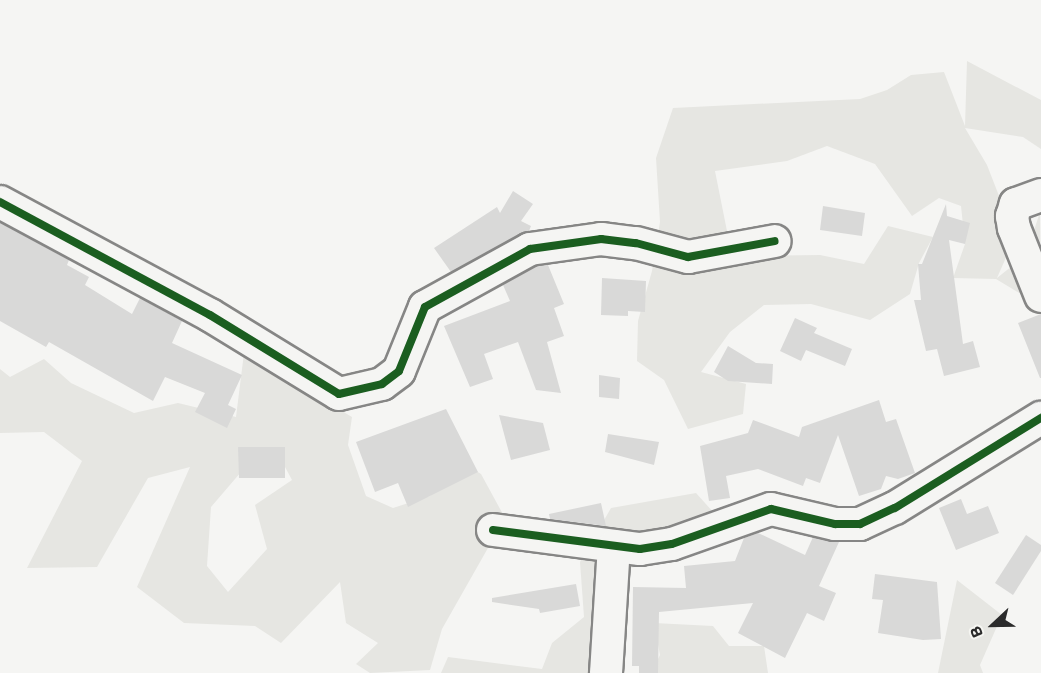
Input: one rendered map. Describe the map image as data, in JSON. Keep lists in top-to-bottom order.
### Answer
{
  "north": "left"
}
